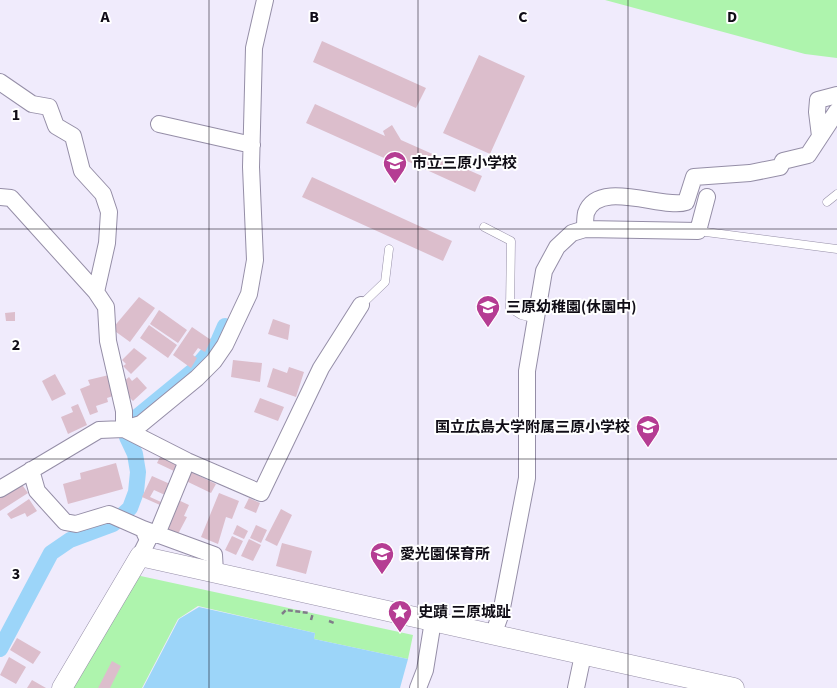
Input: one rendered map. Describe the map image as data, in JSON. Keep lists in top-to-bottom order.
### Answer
{
  "places": {
    "school or university": [
      "市立三原小学校",
      "三原幼稚園(休園中)",
      "国立広島大学附属三原小学校",
      "愛光園保育所"
    ],
    "place": ["史蹟 三原城趾"]
  },
  "grid": {
    "columns": [
      "A",
      "B",
      "C",
      "D"
    ],
    "rows": ["1", "2", "3"]
  }
}
